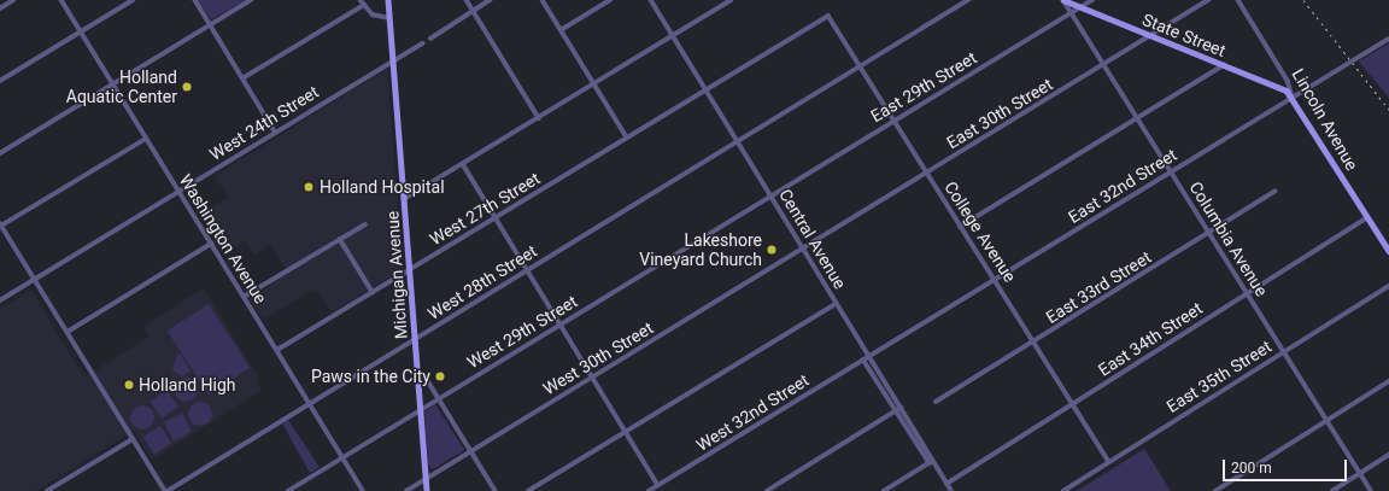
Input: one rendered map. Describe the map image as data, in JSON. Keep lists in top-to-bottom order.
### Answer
{
  "streets": {
    "main road": ["State Street", "Lincoln Avenue", "Michigan Avenue"],
    "street": [
      "East 29th Street",
      "East 30th Street",
      "West 24th Street",
      "East 32nd Street",
      "West 27th Street",
      "College Avenue",
      "Washington Avenue",
      "Central Avenue",
      "Columbia Avenue",
      "West 28th Street",
      "East 33rd Street",
      "West 29th Street",
      "East 34th Street",
      "West 30th Street",
      "East 35th Street",
      "West 32nd Street"
    ]
  },
  "crossings": [
    ["State Street", "East 29th Street"],
    ["State Street", "East 30th Street"],
    ["State Street", "Lincoln Avenue"],
    ["State Street", "East 32nd Street"],
    ["State Street", "Columbia Avenue"],
    ["East 29th Street", "College Avenue"],
    ["East 29th Street", "Central Avenue"],
    ["East 29th Street", "Columbia Avenue"],
    ["East 29th Street", "West 29th Street"],
    ["East 30th Street", "College Avenue"],
    ["East 30th Street", "Central Avenue"],
    ["East 30th Street", "Columbia Avenue"],
    ["East 30th Street", "West 30th Street"],
    ["Lincoln Avenue", "East 32nd Street"],
    ["Lincoln Avenue", "East 34th Street"],
    ["West 24th Street", "Washington Avenue"],
    ["West 24th Street", "Michigan Avenue"],
    ["East 32nd Street", "College Avenue"],
    ["East 32nd Street", "Central Avenue"],
    ["East 32nd Street", "Columbia Avenue"],
    ["East 32nd Street", "West 32nd Street"],
    ["West 27th Street", "College Avenue"],
    ["West 27th Street", "Washington Avenue"],
    ["West 27th Street", "Central Avenue"],
    ["West 27th Street", "Michigan Avenue"],
    ["College Avenue", "West 28th Street"],
    ["College Avenue", "East 33rd Street"],
    ["College Avenue", "East 34th Street"],
    ["College Avenue", "East 35th Street"],
    ["Washington Avenue", "West 28th Street"],
    ["Washington Avenue", "West 29th Street"],
    ["Central Avenue", "West 28th Street"],
    ["Central Avenue", "West 29th Street"],
    ["Central Avenue", "East 34th Street"],
    ["Central Avenue", "West 30th Street"],
    ["Central Avenue", "West 32nd Street"],
    ["Columbia Avenue", "East 33rd Street"],
    ["Columbia Avenue", "East 34th Street"],
    ["Columbia Avenue", "East 35th Street"],
    ["Michigan Avenue", "West 28th Street"],
    ["Michigan Avenue", "West 29th Street"],
    ["Michigan Avenue", "West 30th Street"]
  ],
  "places": [
    "Holland Aquatic Center",
    "Holland Hospital",
    "Lakeshore Vineyard Church",
    "Paws in the City",
    "Holland High"
  ],
  "scale_bar": "200 m"
}
